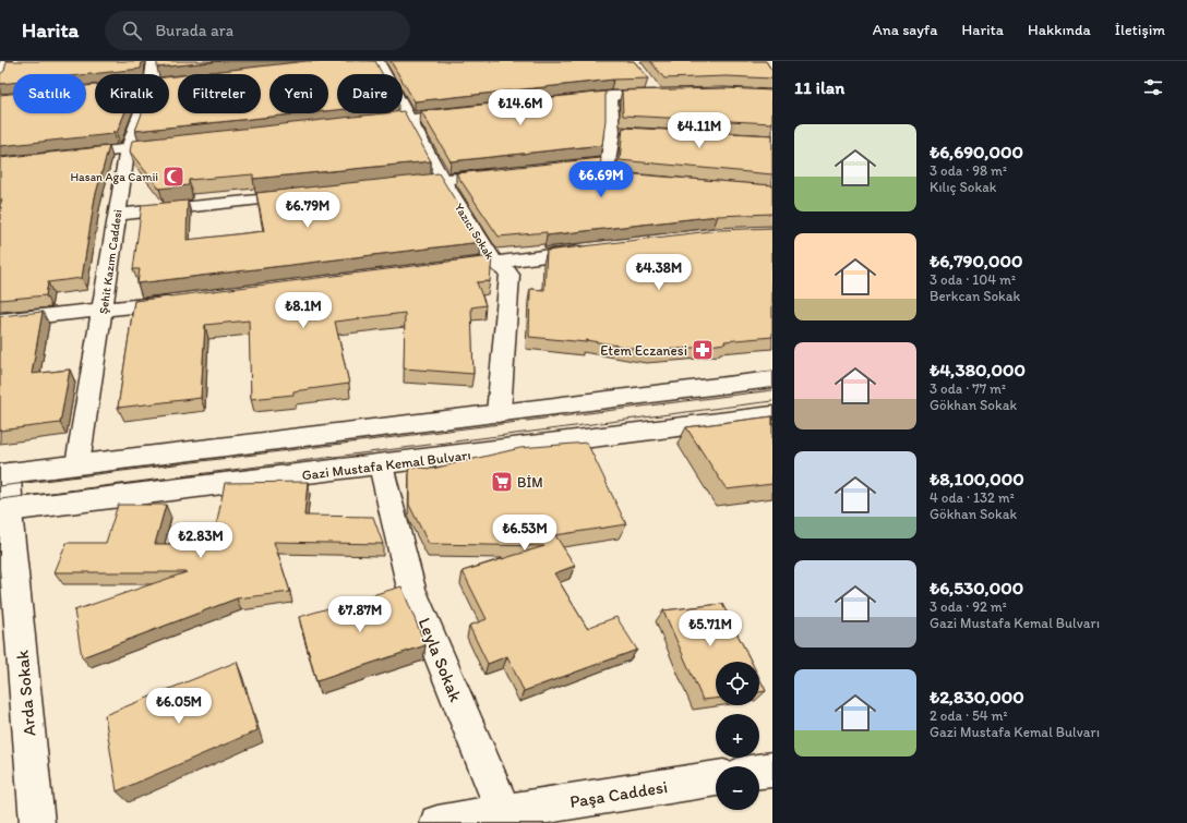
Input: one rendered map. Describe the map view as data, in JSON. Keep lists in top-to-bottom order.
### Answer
{
  "streets": {
    "street": [
      "Yazıcı Sokak",
      "Şehit Kazım Caddesi",
      "Gazi Mustafa Kemal Bulvarı",
      "Leyla Sokak",
      "Arda Sokak",
      "Paşa Caddesi"
    ]
  },
  "crossings": [
    ["Gazi Mustafa Kemal Bulvarı", "Leyla Sokak"],
    ["Gazi Mustafa Kemal Bulvarı", "Arda Sokak"],
    ["Leyla Sokak", "Paşa Caddesi"]
  ],
  "places": {
    "mosque": ["Hasan Ağa Camii"],
    "pharmacy": ["Etem Eczanesi"],
    "supermarket": ["BİM"]
  },
  "page": {
    "header": "Harita",
    "search": "Burada ara",
    "nav": [
      "Ana sayfa",
      "Harita",
      "Hakkında",
      "İletişim"
    ],
    "heading": "11 ilan",
    "chip": [
      "Satılık",
      "Kiralık",
      "Filtreler",
      "Yeni",
      "Daire"
    ],
    "price": [
      "₺14.6M",
      "₺4.11M",
      "₺6.69M",
      "₺6.79M",
      "₺4.38M",
      "₺8.1M",
      "₺6.53M",
      "₺2.83M",
      "₺7.87M",
      "₺5.71M",
      "₺6.05M"
    ],
    "list": [
      {
        "name": "₺6,690,000",
        "note": "3 oda · 98 m² · Kılıç Sokak"
      },
      {
        "name": "₺6,790,000",
        "note": "3 oda · 104 m² · Berkcan Sokak"
      },
      {
        "name": "₺4,380,000",
        "note": "3 oda · 77 m² · Gökhan Sokak"
      },
      {
        "name": "₺8,100,000",
        "note": "4 oda · 132 m² · Gökhan Sokak"
      },
      {
        "name": "₺6,530,000",
        "note": "3 oda · 92 m² · Gazi Mustafa Kemal Bulvarı"
      },
      {
        "name": "₺2,830,000",
        "note": "2 oda · 54 m² · Gazi Mustafa Kemal Bulvarı"
      }
    ],
    "map_buttons": ["+", "−"]
  }
}
